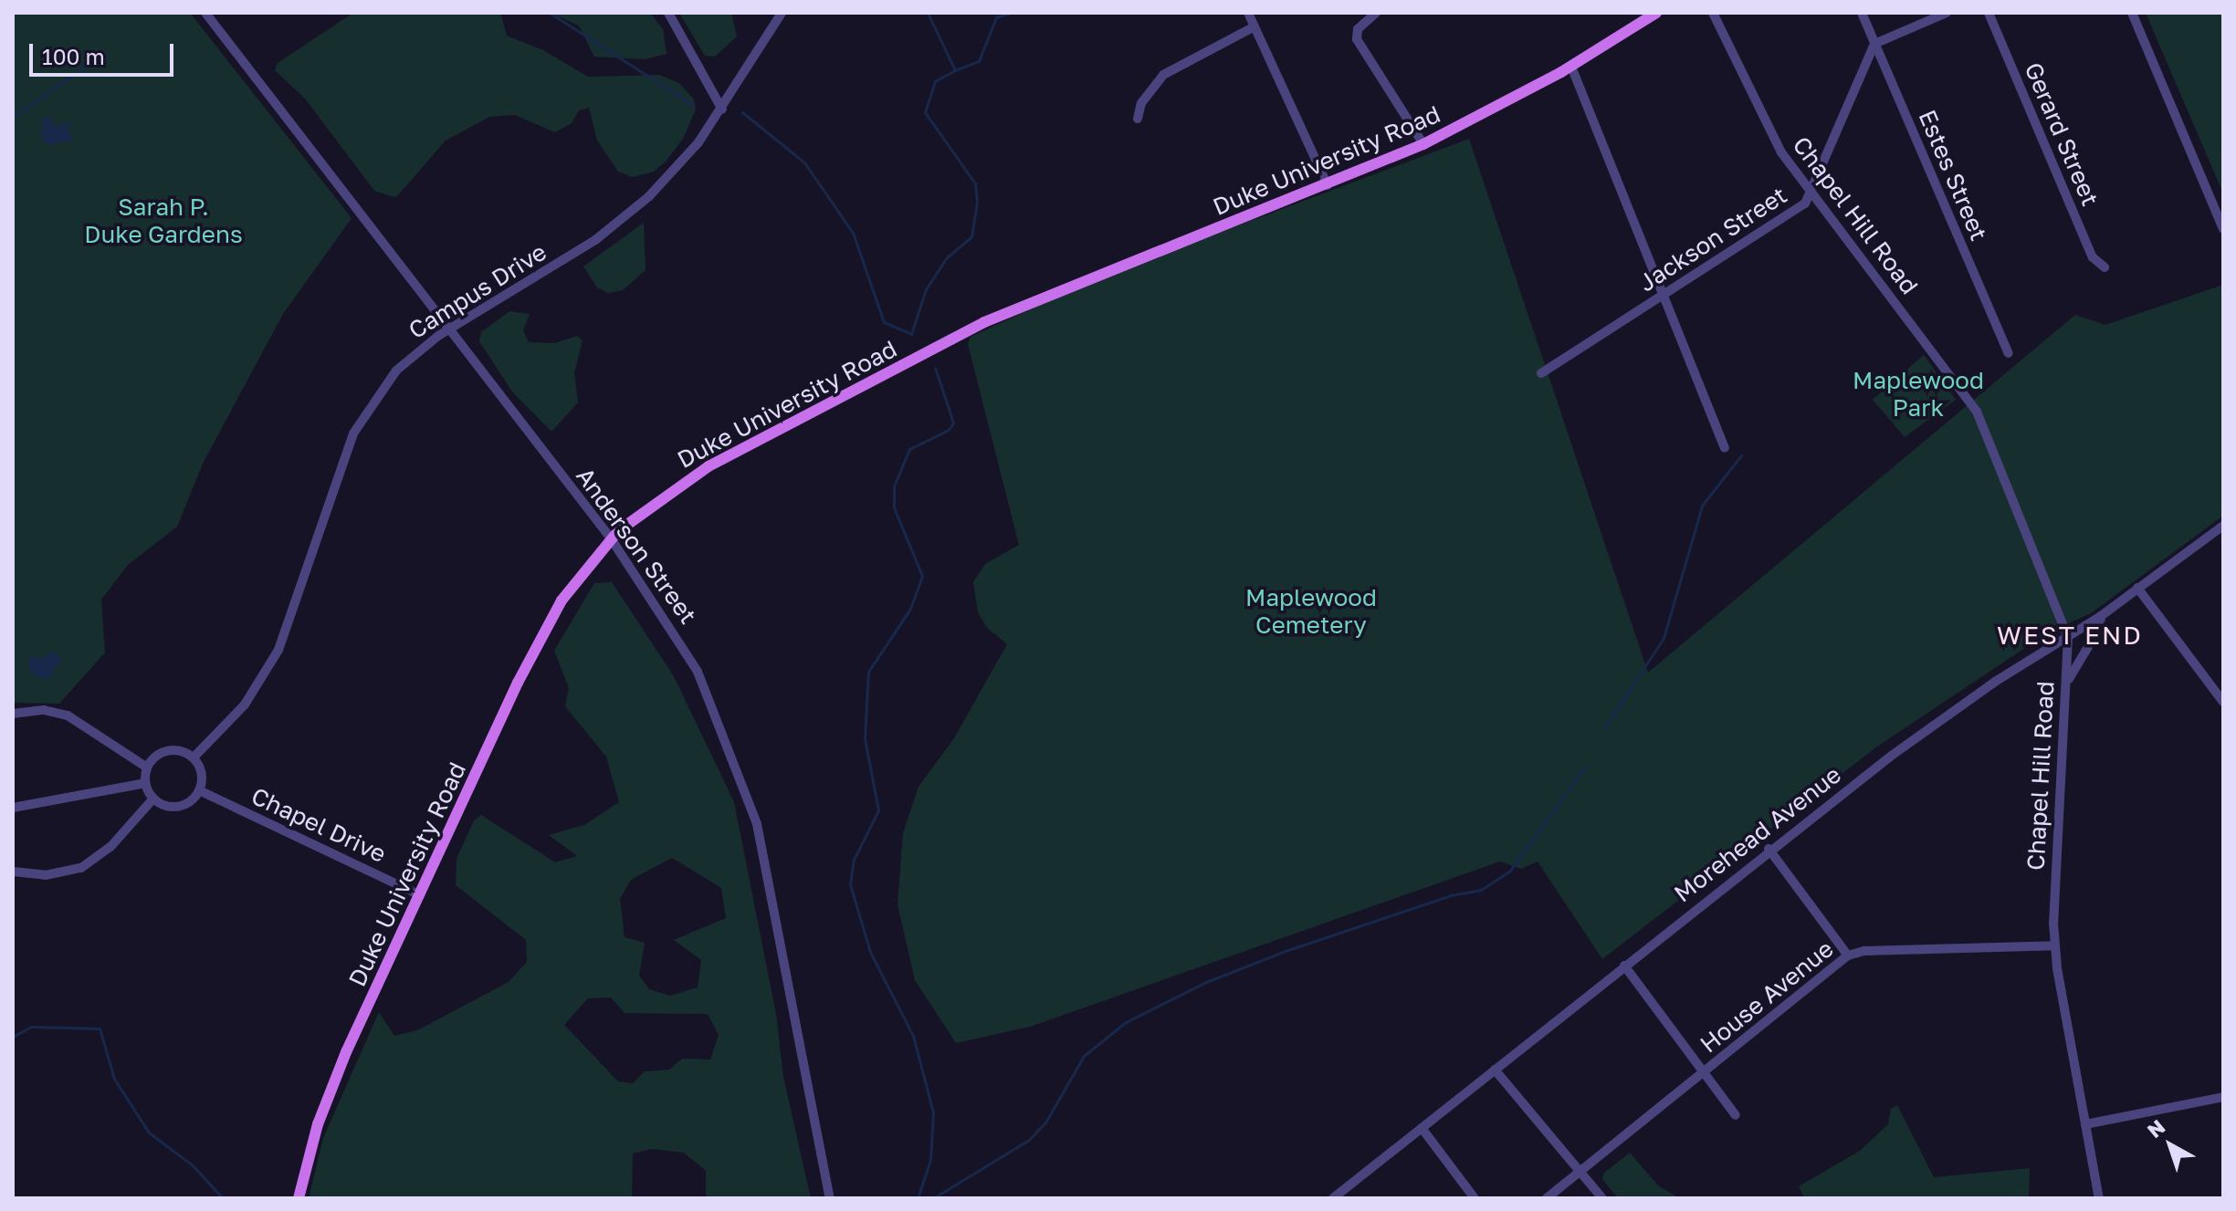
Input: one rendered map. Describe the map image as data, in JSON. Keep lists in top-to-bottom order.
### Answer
{
  "streets": {
    "main road": ["Duke University Road"],
    "street": [
      "Gerard Street",
      "Estes Street",
      "Chapel Hill Road",
      "Jackson Street",
      "Campus Drive",
      "Anderson Street",
      "Chapel Drive",
      "Morehead Avenue",
      "House Avenue"
    ]
  },
  "crossings": [
    ["Duke University Road", "Anderson Street"],
    ["Duke University Road", "Chapel Drive"],
    ["Estes Street", "Jackson Street"],
    ["Chapel Hill Road", "Jackson Street"],
    ["Chapel Hill Road", "Morehead Avenue"],
    ["Chapel Hill Road", "House Avenue"],
    ["Campus Drive", "Anderson Street"],
    ["Campus Drive", "Chapel Drive"]
  ],
  "districts": ["WEST END"],
  "parks": ["Sarah P. Duke Gardens", "Maplewood Park", "Maplewood Cemetery"],
  "scale_bar": "100 m",
  "north": "top left"
}
